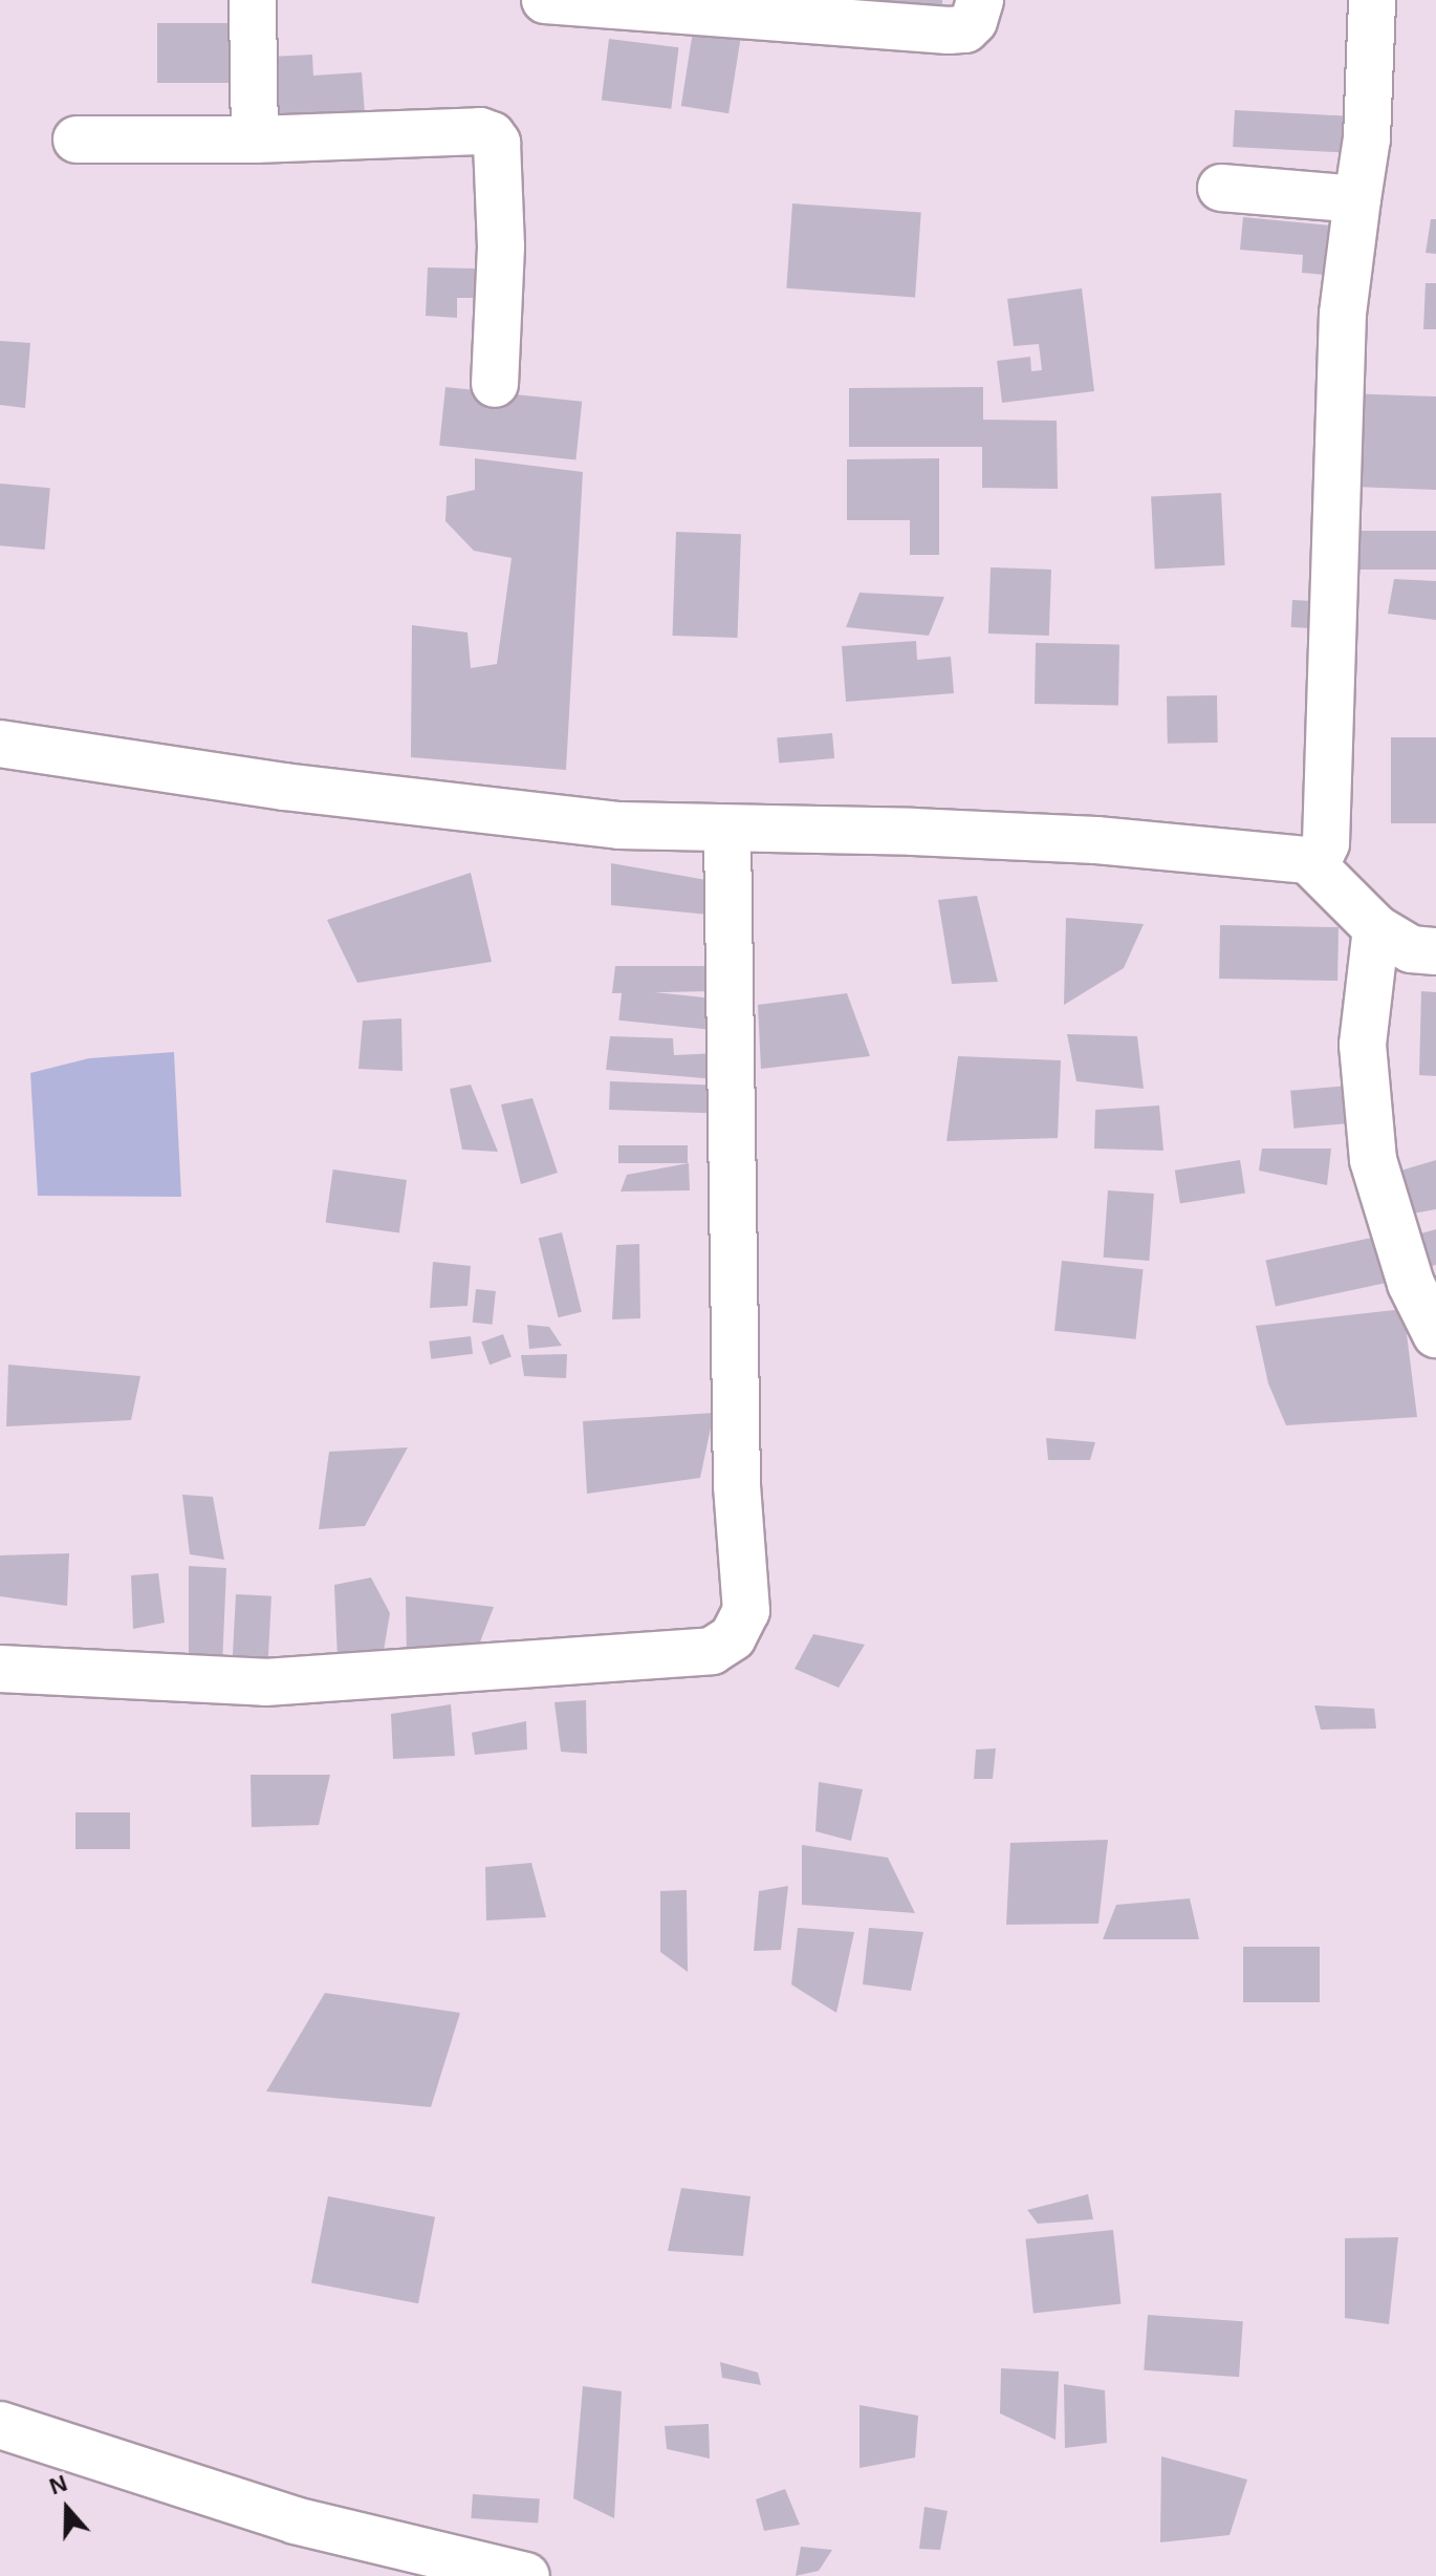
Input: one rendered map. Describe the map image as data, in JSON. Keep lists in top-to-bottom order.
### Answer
{
  "north": "top"
}
